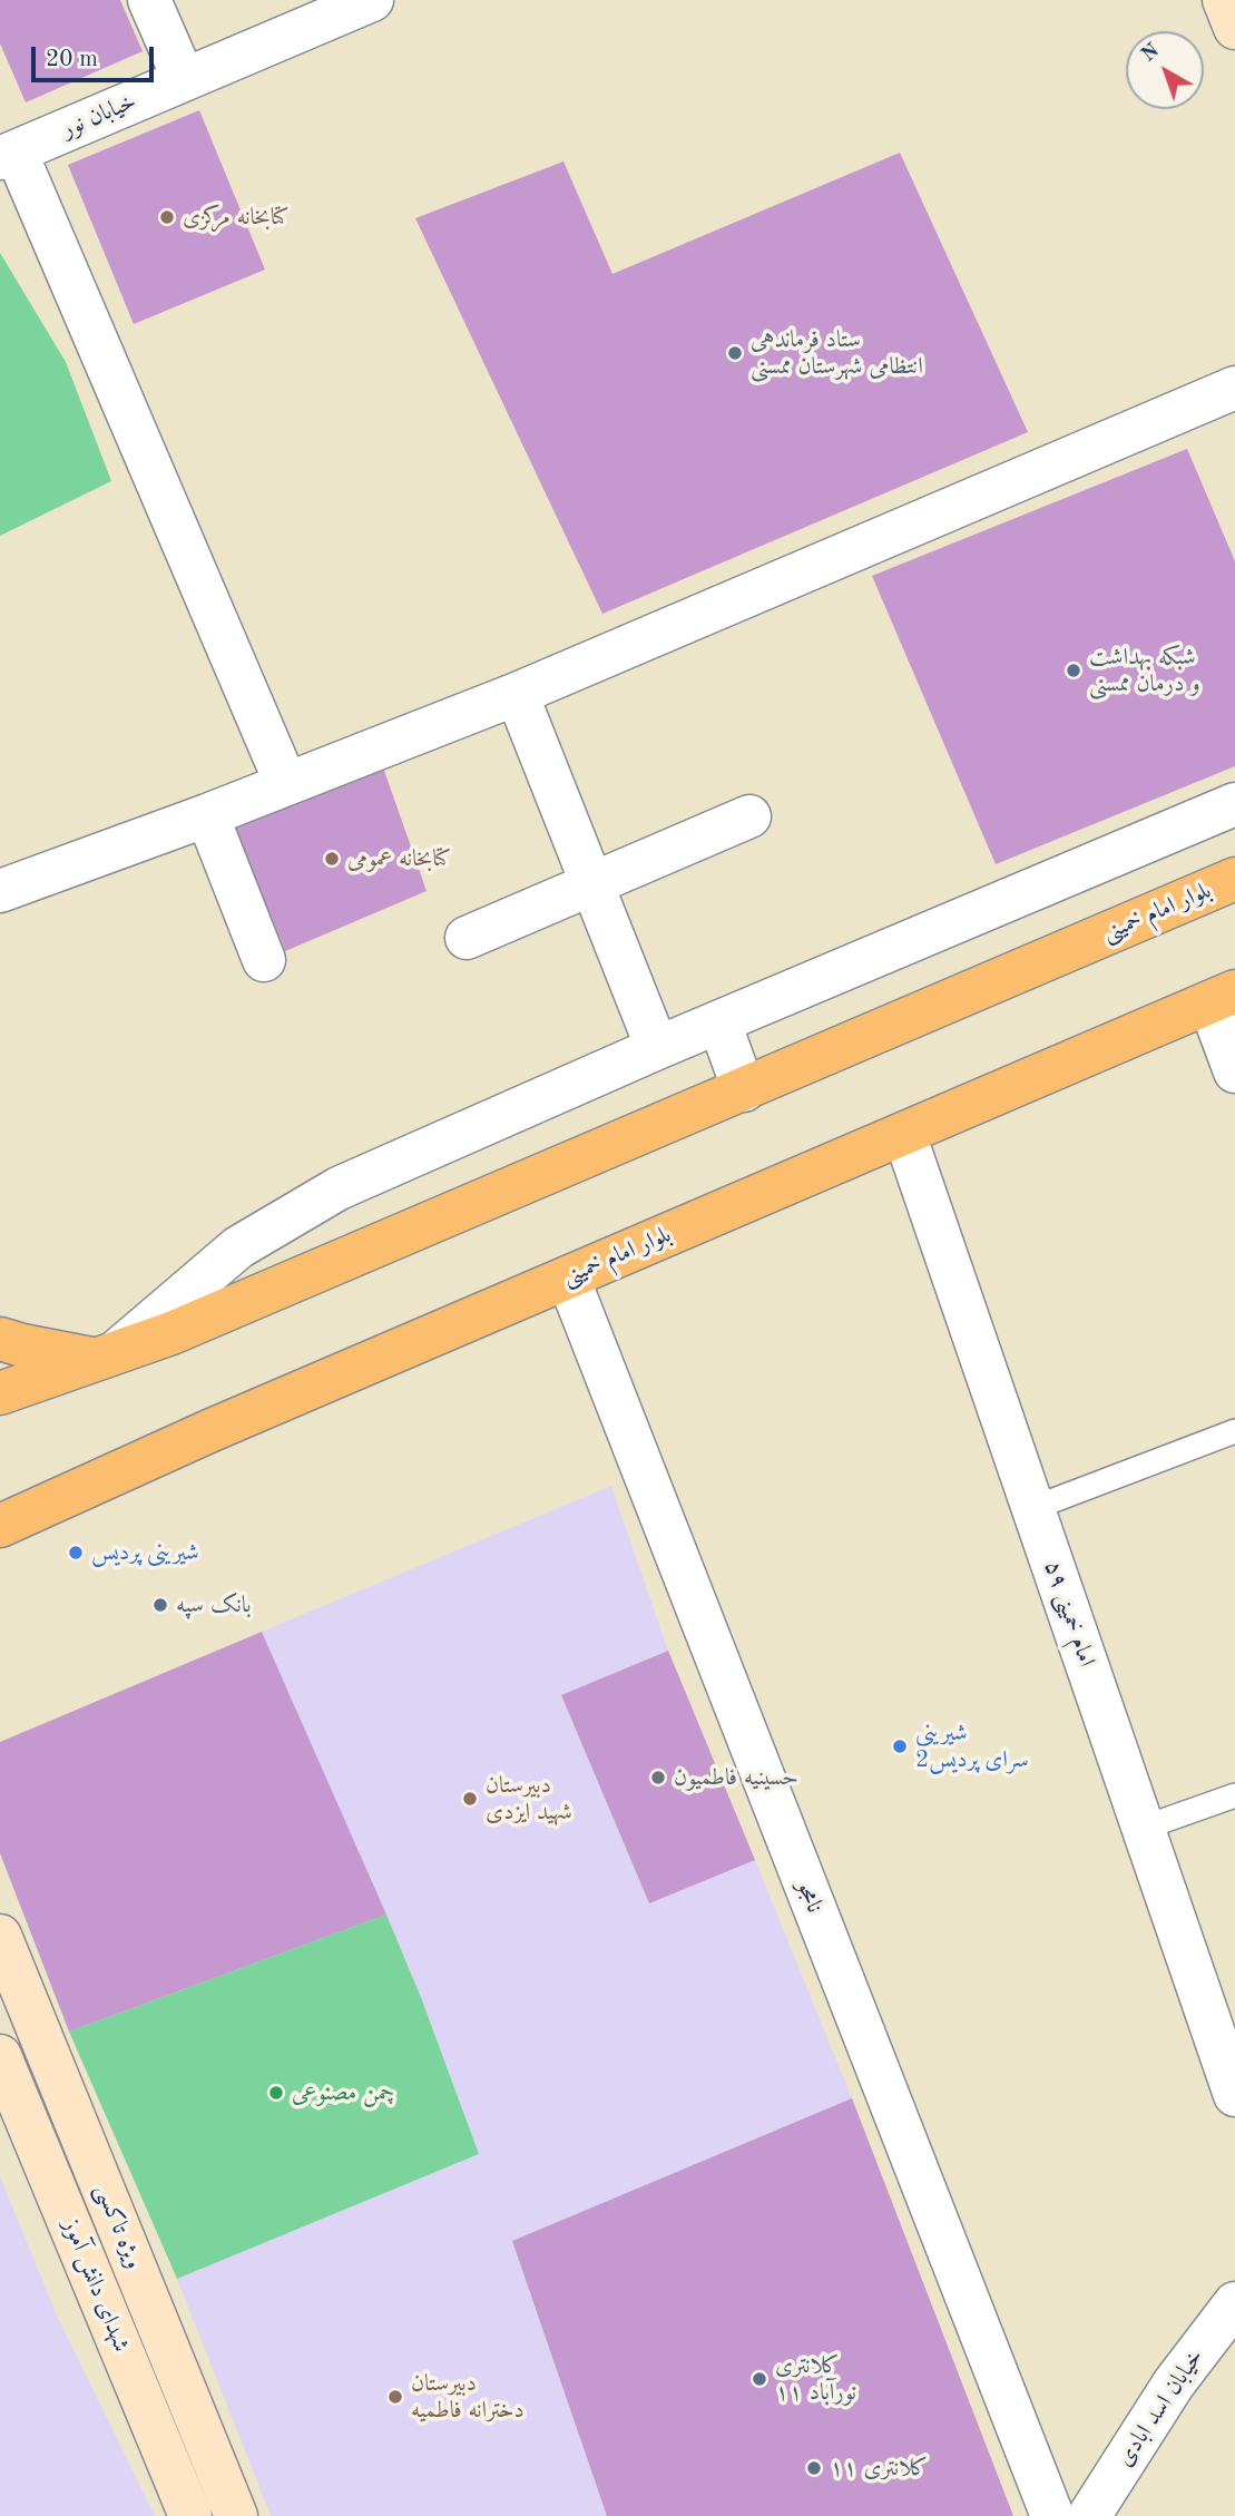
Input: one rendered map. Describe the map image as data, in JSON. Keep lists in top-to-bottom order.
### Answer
{
  "streets": {
    "main road": ["بلوار امام خمينی"],
    "street": [
      "خیابان نور",
      "امام خمينی ۵۹",
      "نامجو",
      "ویژه تاکسی",
      "شهدای دانش آموز",
      "خیابان اسد ابادی"
    ]
  },
  "crossings": [
    ["بلوار امام خمينی", "امام خمينی ۵۹"],
    ["بلوار امام خمينی", "نامجو"]
  ],
  "places": [
    "کتابخانه مرکزی",
    "ستاد فرماندهی انتظامی شهرستان ممسنی",
    "شبکه بهداشت و درمان ممسنی",
    "کتابخانه عمومی",
    "شیرینی پردیس",
    "بانک سپه",
    "شیرینی سرای پردیس2",
    "حسینیه فاطمیون",
    "دبیرستان شهید ایزدی",
    "چمن مصنوعی",
    "کلانتری ۱۱ نورآباد",
    "دبیرستان دخترانه فاطمیه",
    "کلانتری ۱۱"
  ],
  "scale_bar": "20 m",
  "north": "top left"
}
